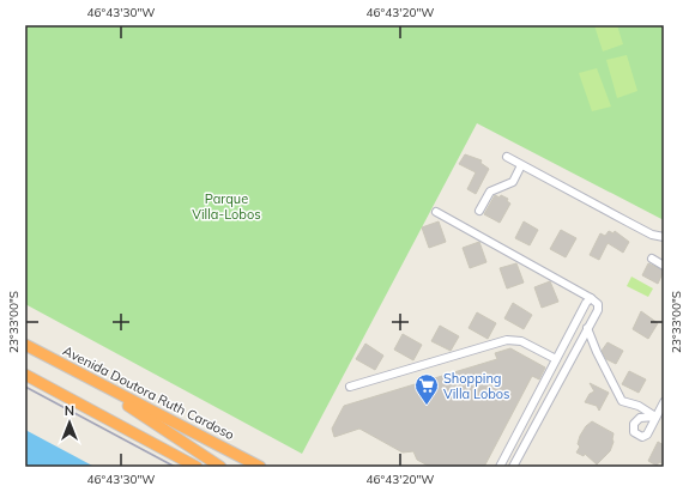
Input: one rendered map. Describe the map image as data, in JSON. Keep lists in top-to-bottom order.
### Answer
{
  "streets": {
    "highway": ["Avenida Doutora Ruth Cardoso"]
  },
  "parks": ["Parque Villa-Lobos"],
  "places": {
    "supermarket": ["Shopping Villa Lobos"]
  },
  "north": "top",
  "coordinates": ["46°43'30\"W", "46°43'20\"W", "23°33'00\"S"]
}
